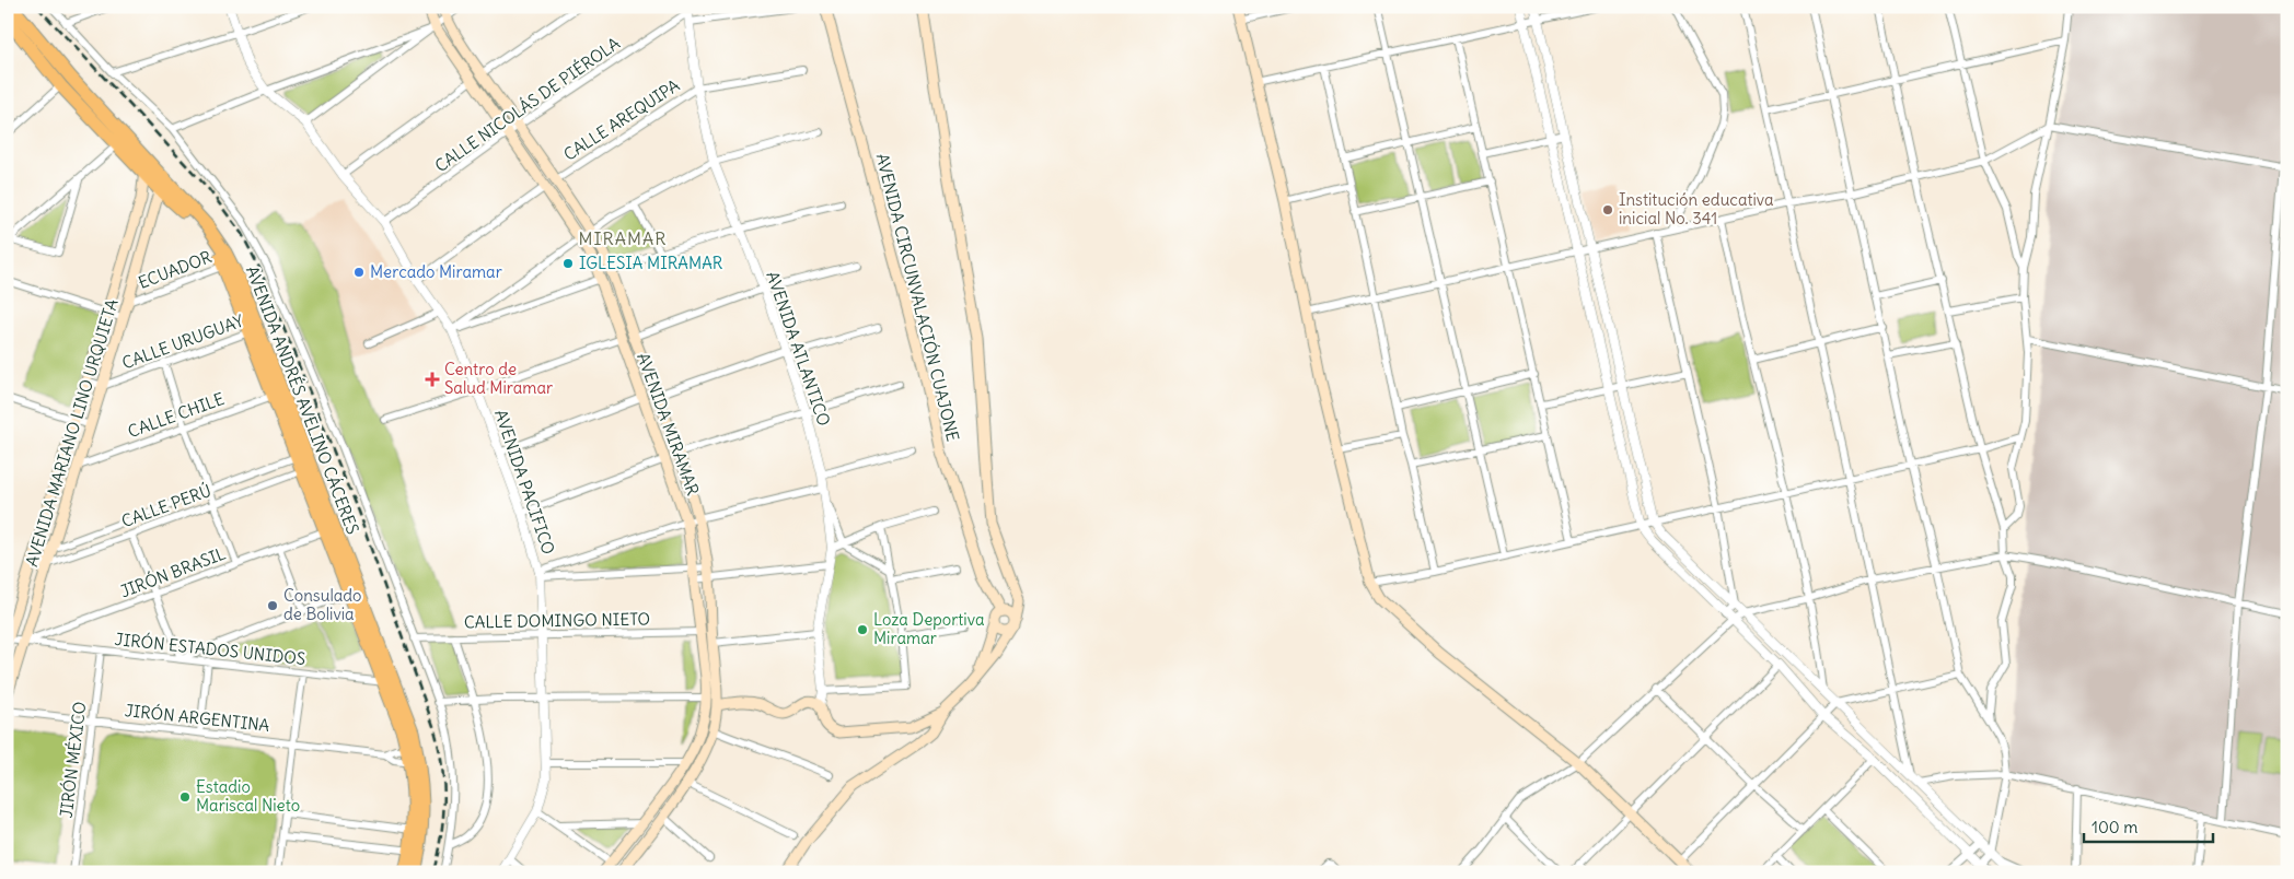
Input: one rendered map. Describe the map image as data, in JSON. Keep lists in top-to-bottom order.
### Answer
{
  "streets": {
    "highway": ["AVENIDA ANDRÉS AVELINO CÁCERES"],
    "main road": ["AVENIDA CIRCUNVALACIÓN CUAJONE", "AVENIDA MIRAMAR", "AVENIDA MARIANO LINO URQUIETA"],
    "street": [
      "CALLE NICOLÁS DE PIÉROLA",
      "CALLE AREQUIPA",
      "ECUADOR",
      "CALLE URUGUAY",
      "AVENIDA ATLANTICO",
      "CALLE CHILE",
      "AVENIDA PACIFICO",
      "CALLE PERÚ",
      "JIRÓN BRASIL",
      "CALLE DOMINGO NIETO",
      "JIRÓN ESTADOS UNIDOS",
      "JIRÓN ARGENTINA",
      "JIRÓN MÉXICO"
    ]
  },
  "crossings": [
    ["CALLE NICOLÁS DE PIÉROLA", "AVENIDA ATLANTICO"],
    ["CALLE NICOLÁS DE PIÉROLA", "AVENIDA MIRAMAR"],
    ["CALLE NICOLÁS DE PIÉROLA", "AVENIDA PACIFICO"],
    ["CALLE AREQUIPA", "AVENIDA ATLANTICO"],
    ["CALLE AREQUIPA", "AVENIDA MIRAMAR"],
    ["ECUADOR", "AVENIDA ANDRÉS AVELINO CÁCERES"],
    ["ECUADOR", "AVENIDA MARIANO LINO URQUIETA"],
    ["CALLE URUGUAY", "AVENIDA ANDRÉS AVELINO CÁCERES"],
    ["CALLE URUGUAY", "AVENIDA MARIANO LINO URQUIETA"],
    ["AVENIDA ANDRÉS AVELINO CÁCERES", "CALLE CHILE"],
    ["AVENIDA ANDRÉS AVELINO CÁCERES", "AVENIDA MARIANO LINO URQUIETA"],
    ["AVENIDA ANDRÉS AVELINO CÁCERES", "CALLE PERÚ"],
    ["AVENIDA ANDRÉS AVELINO CÁCERES", "JIRÓN BRASIL"],
    ["AVENIDA ANDRÉS AVELINO CÁCERES", "JIRÓN ESTADOS UNIDOS"],
    ["AVENIDA ANDRÉS AVELINO CÁCERES", "JIRÓN ARGENTINA"],
    ["CALLE CHILE", "AVENIDA MARIANO LINO URQUIETA"],
    ["AVENIDA MIRAMAR", "CALLE DOMINGO NIETO"],
    ["AVENIDA MARIANO LINO URQUIETA", "CALLE PERÚ"],
    ["AVENIDA MARIANO LINO URQUIETA", "JIRÓN BRASIL"],
    ["AVENIDA MARIANO LINO URQUIETA", "JIRÓN ESTADOS UNIDOS"],
    ["AVENIDA PACIFICO", "CALLE DOMINGO NIETO"],
    ["JIRÓN BRASIL", "JIRÓN ESTADOS UNIDOS"],
    ["JIRÓN ESTADOS UNIDOS", "JIRÓN MÉXICO"],
    ["JIRÓN ARGENTINA", "JIRÓN MÉXICO"]
  ],
  "districts": ["MIRAMAR"],
  "places": {
    "other": [
      "Institución educativa inicial No. 341",
      "IGLESIA MIRAMAR",
      "Mercado Miramar",
      "Consulado de Bolivia",
      "Loza Deportiva Miramar",
      "Estadio Mariscal Nieto"
    ],
    "health": ["Centro de Salud Miramar"]
  },
  "scale_bar": "100 m"
}
